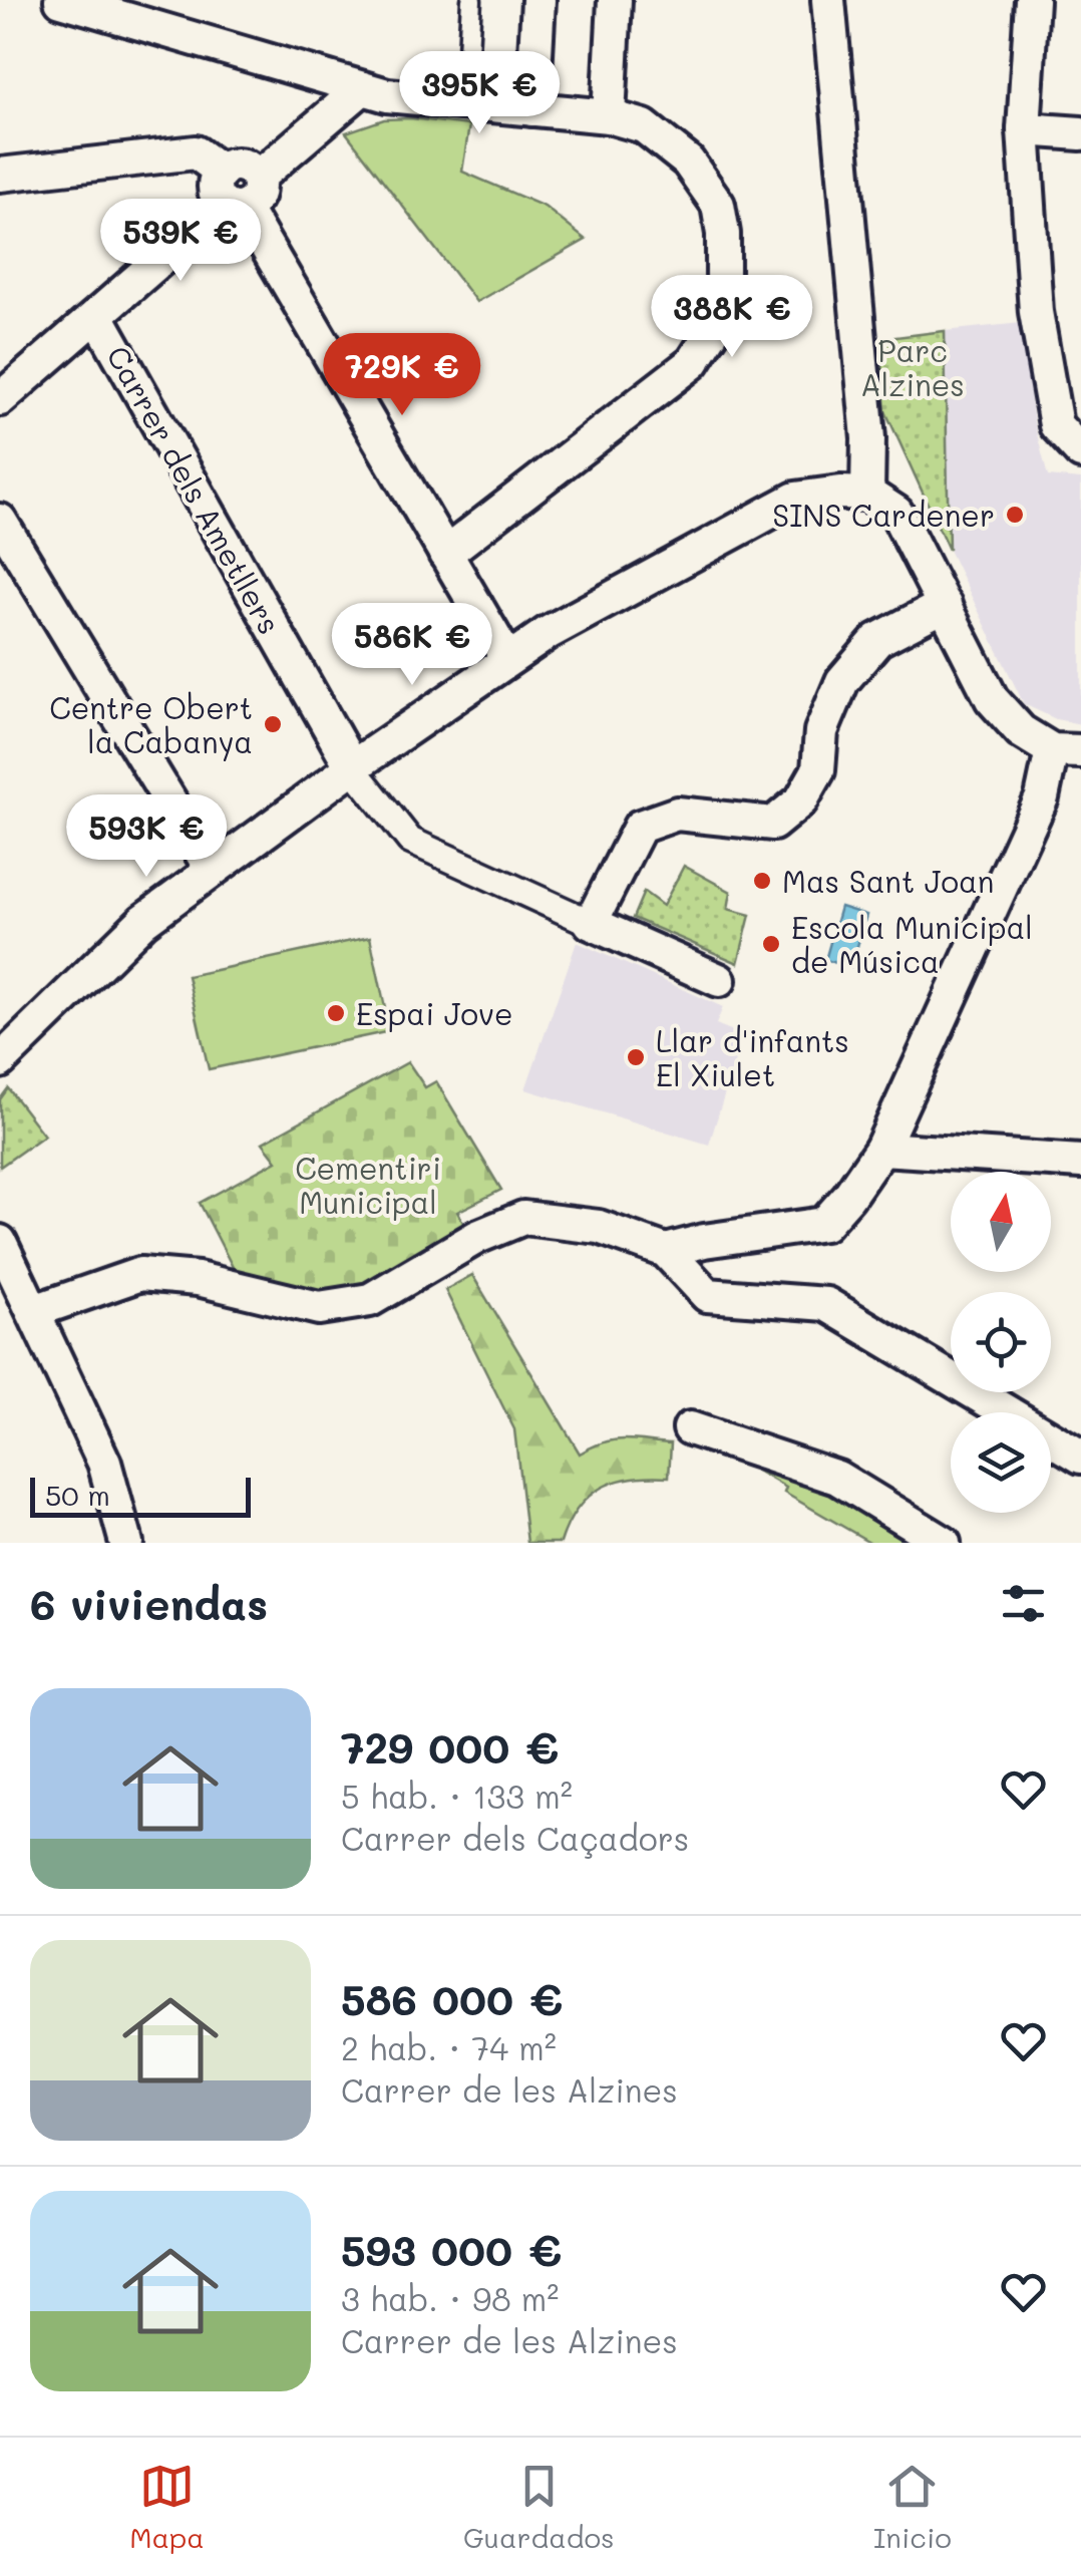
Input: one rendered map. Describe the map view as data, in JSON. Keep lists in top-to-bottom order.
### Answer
{
  "streets": {
    "street": ["Carrer dels Ametllers"]
  },
  "parks": ["Parc Alzines", "Cementiri Municipal"],
  "places": [
    "SINS Cardener",
    "Centre Obert la Cabanya",
    "Mas Sant Joan",
    "Escola Municipal de Música",
    "Espai Jove",
    "Llar d'infants El Xiulet"
  ],
  "scale_bar": "50 m",
  "north": "top",
  "page": {
    "price": [
      "395K €",
      "539K €",
      "388K €",
      "729K €",
      "586K €",
      "593K €"
    ],
    "scale": "50 m",
    "heading": "6 viviendas",
    "list": [
      {
        "name": "729 000 €",
        "note": "5 hab. · 133 m² · Carrer dels Caçadors"
      },
      {
        "name": "586 000 €",
        "note": "2 hab. · 74 m² · Carrer de les Alzines"
      },
      {
        "name": "593 000 €",
        "note": "3 hab. · 98 m² · Carrer de les Alzines"
      }
    ],
    "tabs": ["Mapa", "Guardados", "Inicio"]
  }
}
